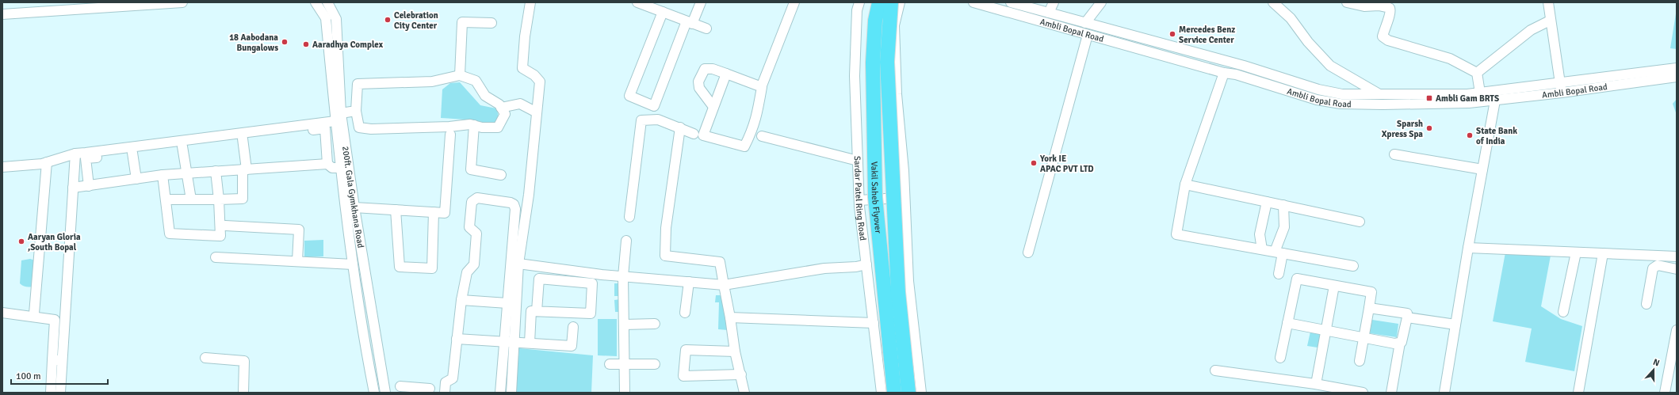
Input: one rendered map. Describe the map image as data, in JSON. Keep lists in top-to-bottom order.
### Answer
{
  "streets": {
    "highway": ["Vakil Saheb Flyover"],
    "street": ["Ambli Bopal Road", "200ft. Gala Gymkhana Road", "Sardar Patel Ring Road"]
  },
  "places": {
    "other": [
      "Celebration City Center",
      "Mercedes Benz Service Center",
      "18 Aabodana Bungalows",
      "Aaradhya Complex",
      "Sparsh Xpress Spa",
      "State Bank of India",
      "York IE APAC PVT LTD",
      "Aaryan Gloria ,South Bopal"
    ],
    "transit": ["Ambli Gam BRTS"]
  },
  "scale_bar": "100 m",
  "north": "top"
}
